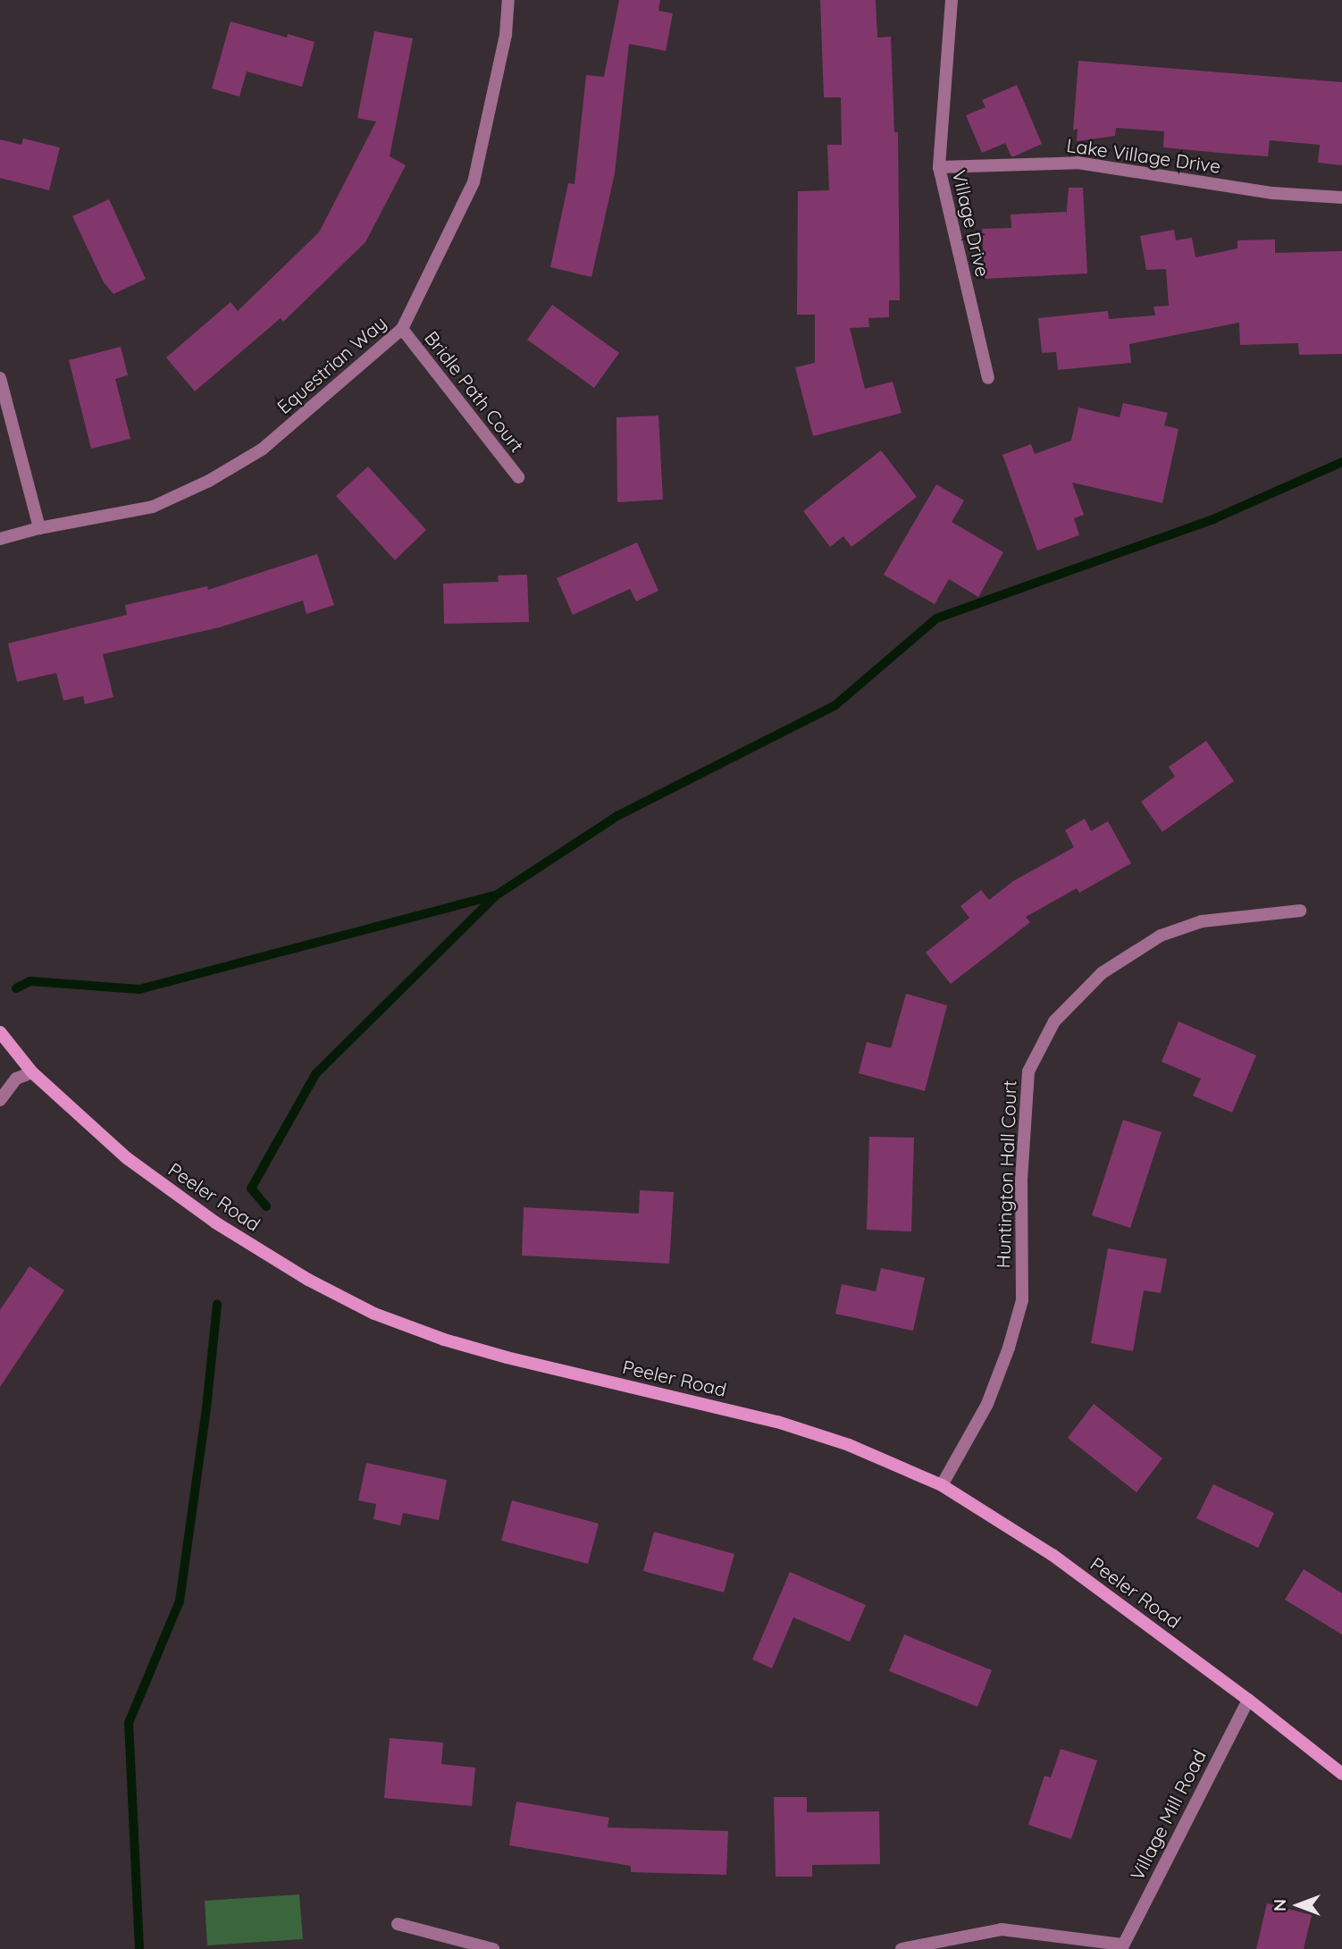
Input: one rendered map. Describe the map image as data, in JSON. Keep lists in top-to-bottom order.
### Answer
{
  "streets": {
    "street": [
      "Lake Village Drive",
      "Village Drive",
      "Equestrian Way",
      "Bridle Path Court",
      "Huntington Hall Court",
      "Peeler Road",
      "Village Mill Road"
    ]
  },
  "crossings": [
    ["Lake Village Drive", "Village Drive"],
    ["Equestrian Way", "Bridle Path Court"],
    ["Huntington Hall Court", "Peeler Road"],
    ["Peeler Road", "Village Mill Road"]
  ],
  "north": "left"
}
